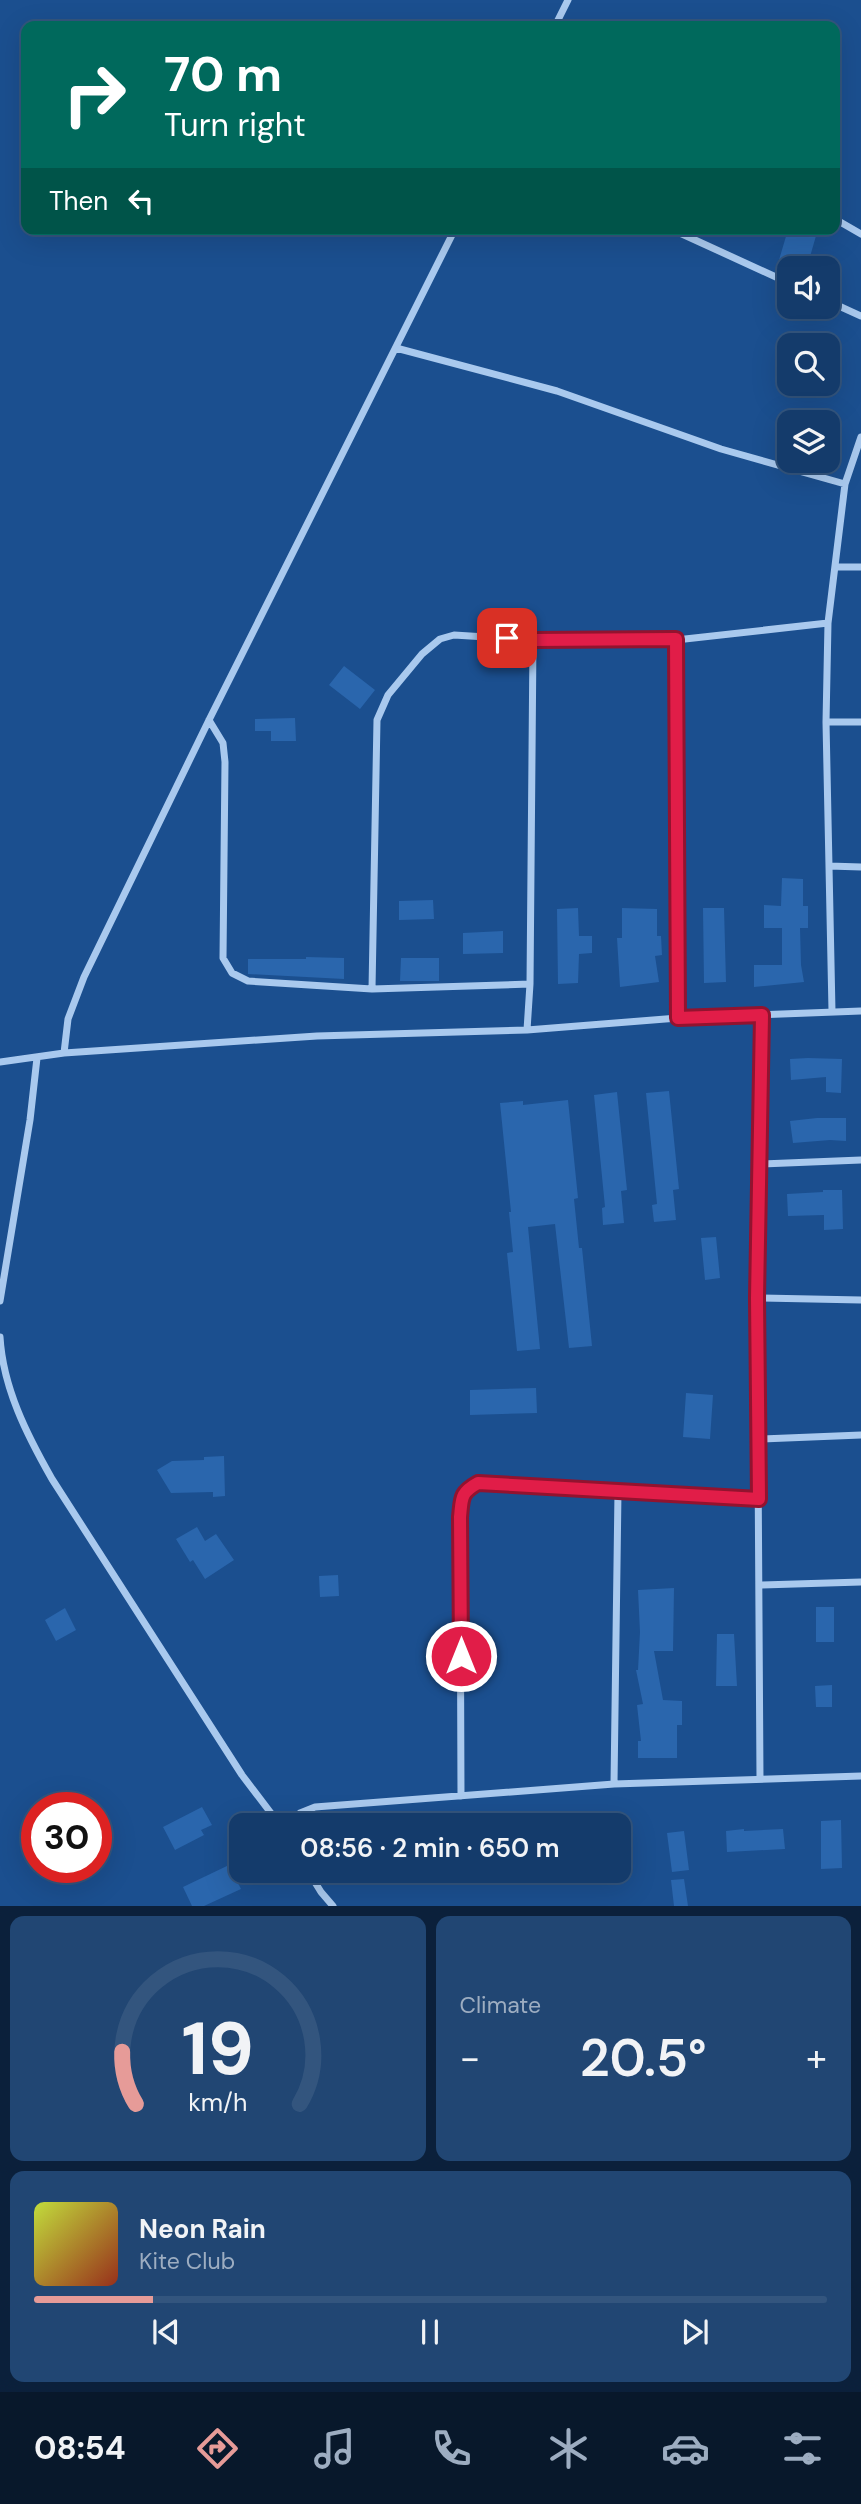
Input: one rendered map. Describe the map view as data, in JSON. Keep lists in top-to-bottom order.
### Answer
{
  "page": {
    "turn": ["70 m", "Turn right"],
    "then": "Then",
    "limit": "30",
    "trip": "08:56 · 2 min · 650 m",
    "tile": "Climate",
    "heat": ["−", "20.5°", "+"],
    "song": ["Neon Rain", "Kite Club"],
    "tabs": "08:54",
    "gauge": ["19", "km/h"]
  }
}
